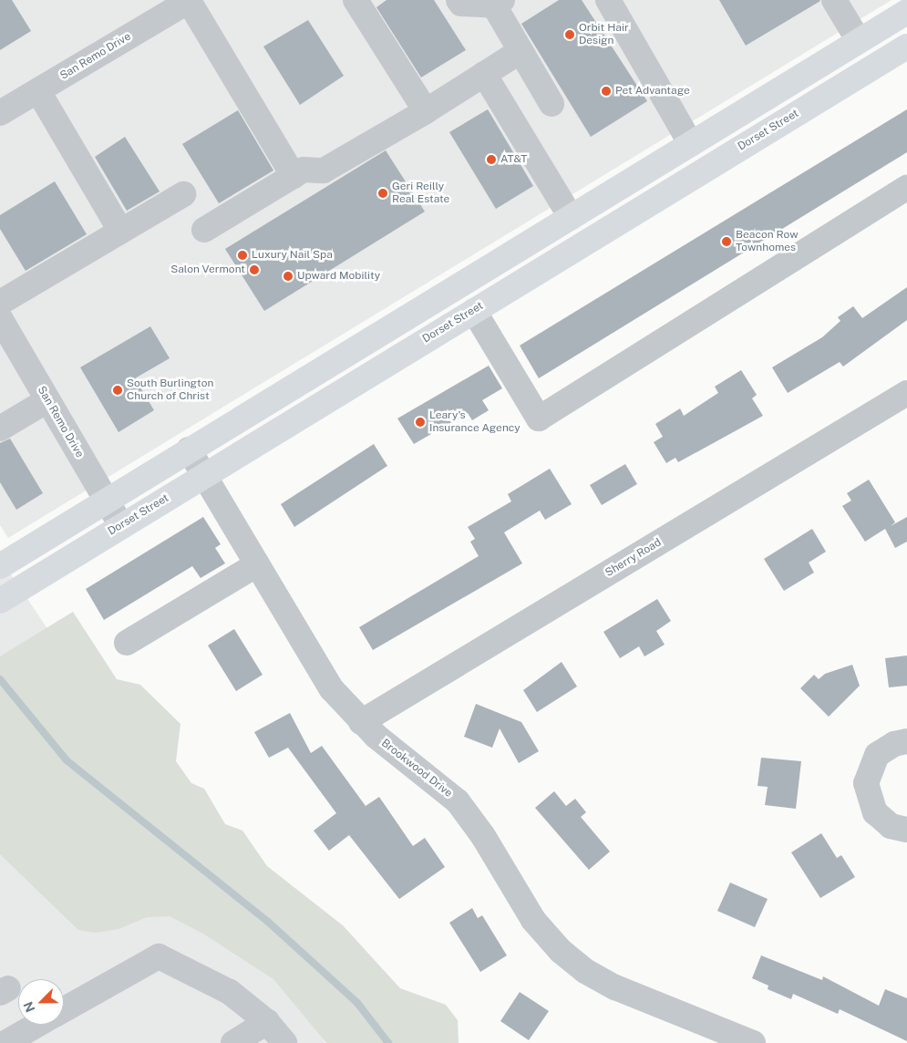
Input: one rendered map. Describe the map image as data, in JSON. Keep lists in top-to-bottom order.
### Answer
{
  "streets": {
    "main road": ["Dorset Street"],
    "street": ["San Remo Drive", "Sherry Road", "Brookwood Drive"]
  },
  "crossings": [
    ["San Remo Drive", "Dorset Street"],
    ["Dorset Street", "Brookwood Drive"],
    ["Sherry Road", "Brookwood Drive"]
  ],
  "places": [
    "Orbit Hair Design",
    "Pet Advantage",
    "AT&T",
    "Geri Reilly Real Estate",
    "Beacon Row Townhomes",
    "Luxury Nail Spa",
    "Salon Vermont",
    "Upward Mobility",
    "South Burlington Church of Christ",
    "Leary's Insurance Agency"
  ],
  "north": "bottom left"
}
